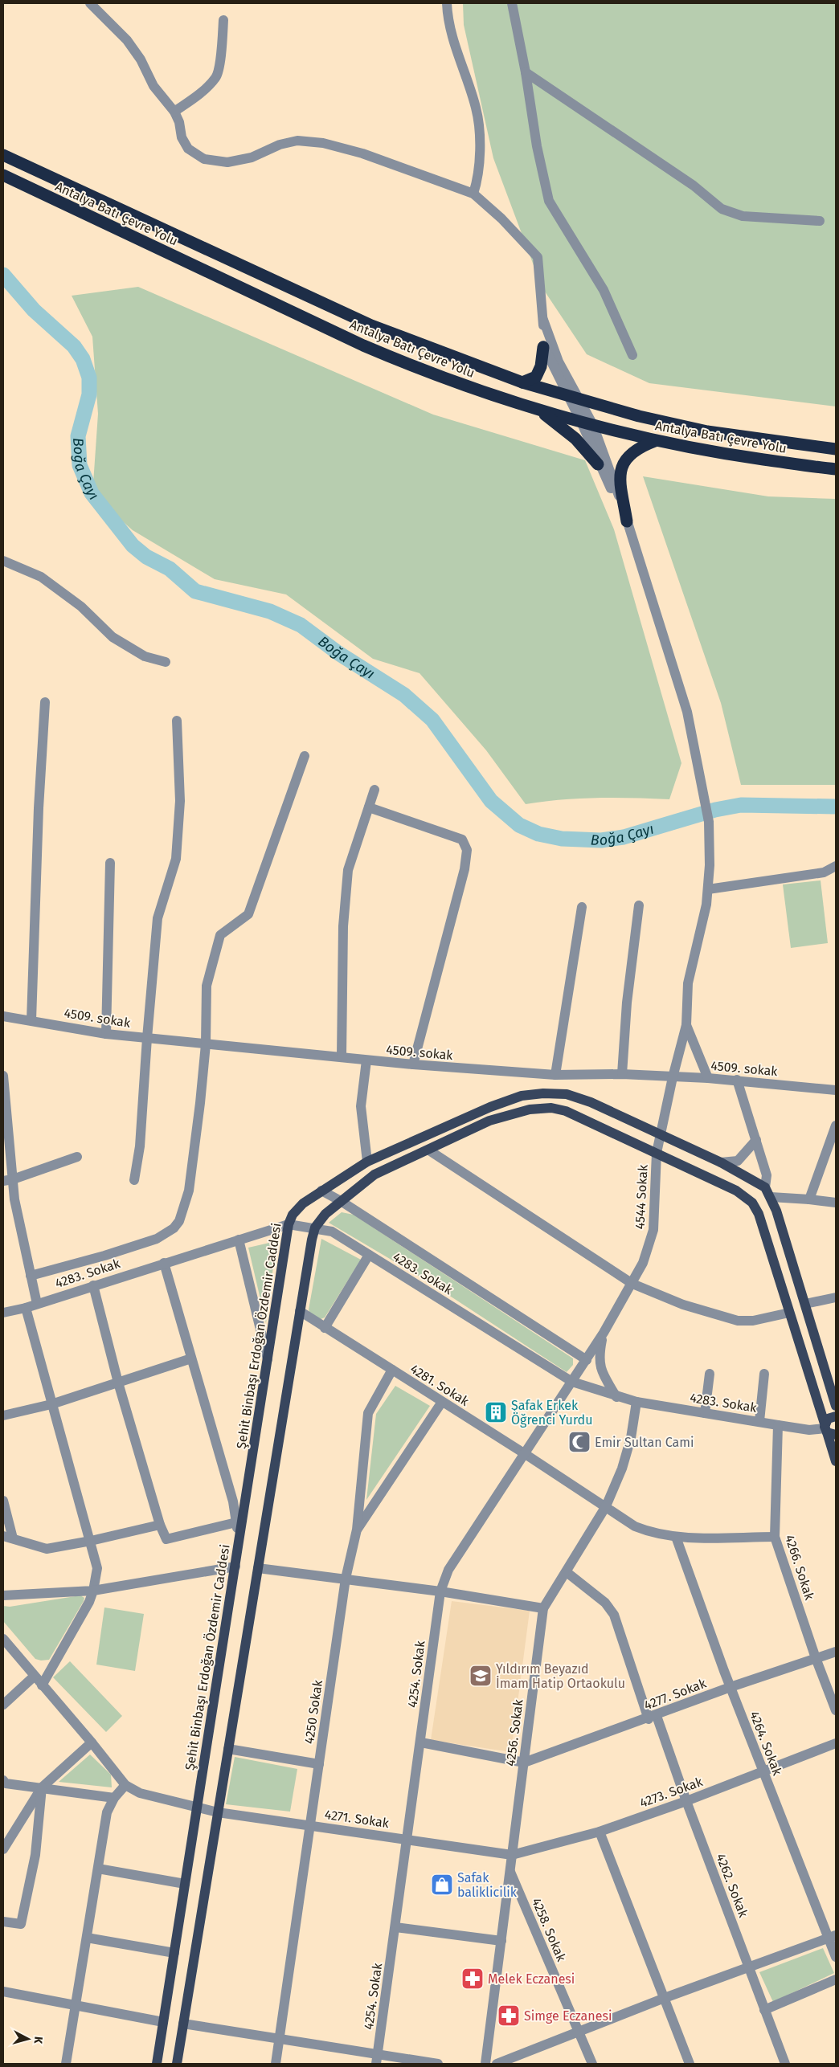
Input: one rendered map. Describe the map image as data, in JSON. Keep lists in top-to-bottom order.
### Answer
{
  "streets": {
    "highway": ["Antalya Batı Çevre Yolu"],
    "main road": ["Şehit Binbaşı Erdoğan Özdemir Caddesi"],
    "street": [
      "4509. sokak",
      "4544 Sokak",
      "4283. Sokak",
      "4281. Sokak",
      "4266. Sokak",
      "4254. Sokak",
      "4277. Sokak",
      "4250 Sokak",
      "4256. Sokak",
      "4264. Sokak",
      "4273. Sokak",
      "4271. Sokak",
      "4262. Sokak",
      "4258. Sokak"
    ]
  },
  "crossings": [
    ["4509. sokak", "4544 Sokak"],
    ["4544 Sokak", "Şehit Binbaşı Erdoğan Özdemir Caddesi"],
    ["4544 Sokak", "4254. Sokak"],
    ["4283. Sokak", "Şehit Binbaşı Erdoğan Özdemir Caddesi"],
    ["4283. Sokak", "4266. Sokak"],
    ["4283. Sokak", "4254. Sokak"],
    ["4283. Sokak", "4256. Sokak"],
    ["Şehit Binbaşı Erdoğan Özdemir Caddesi", "4271. Sokak"],
    ["4281. Sokak", "4266. Sokak"],
    ["4281. Sokak", "4254. Sokak"],
    ["4281. Sokak", "4250 Sokak"],
    ["4281. Sokak", "4256. Sokak"],
    ["4281. Sokak", "4264. Sokak"],
    ["4266. Sokak", "4277. Sokak"],
    ["4254. Sokak", "4271. Sokak"],
    ["4277. Sokak", "4256. Sokak"],
    ["4277. Sokak", "4264. Sokak"],
    ["4277. Sokak", "4262. Sokak"],
    ["4250 Sokak", "4271. Sokak"],
    ["4256. Sokak", "4273. Sokak"],
    ["4256. Sokak", "4271. Sokak"],
    ["4256. Sokak", "4262. Sokak"],
    ["4256. Sokak", "4258. Sokak"],
    ["4264. Sokak", "4273. Sokak"],
    ["4273. Sokak", "4271. Sokak"],
    ["4273. Sokak", "4262. Sokak"]
  ],
  "water": ["Boğa Çayı"],
  "places": {
    "building": ["Şafak Erkek Öğrenci Yurdu"],
    "mosque": ["Emir Sultan Cami"],
    "school or university": ["Yıldırım Beyazıd İmam Hatip Ortaokulu"],
    "shop": ["Safak baliklicilik"],
    "pharmacy": ["Melek Eczanesi", "Simge Eczanesi"]
  },
  "north": "right"
}
